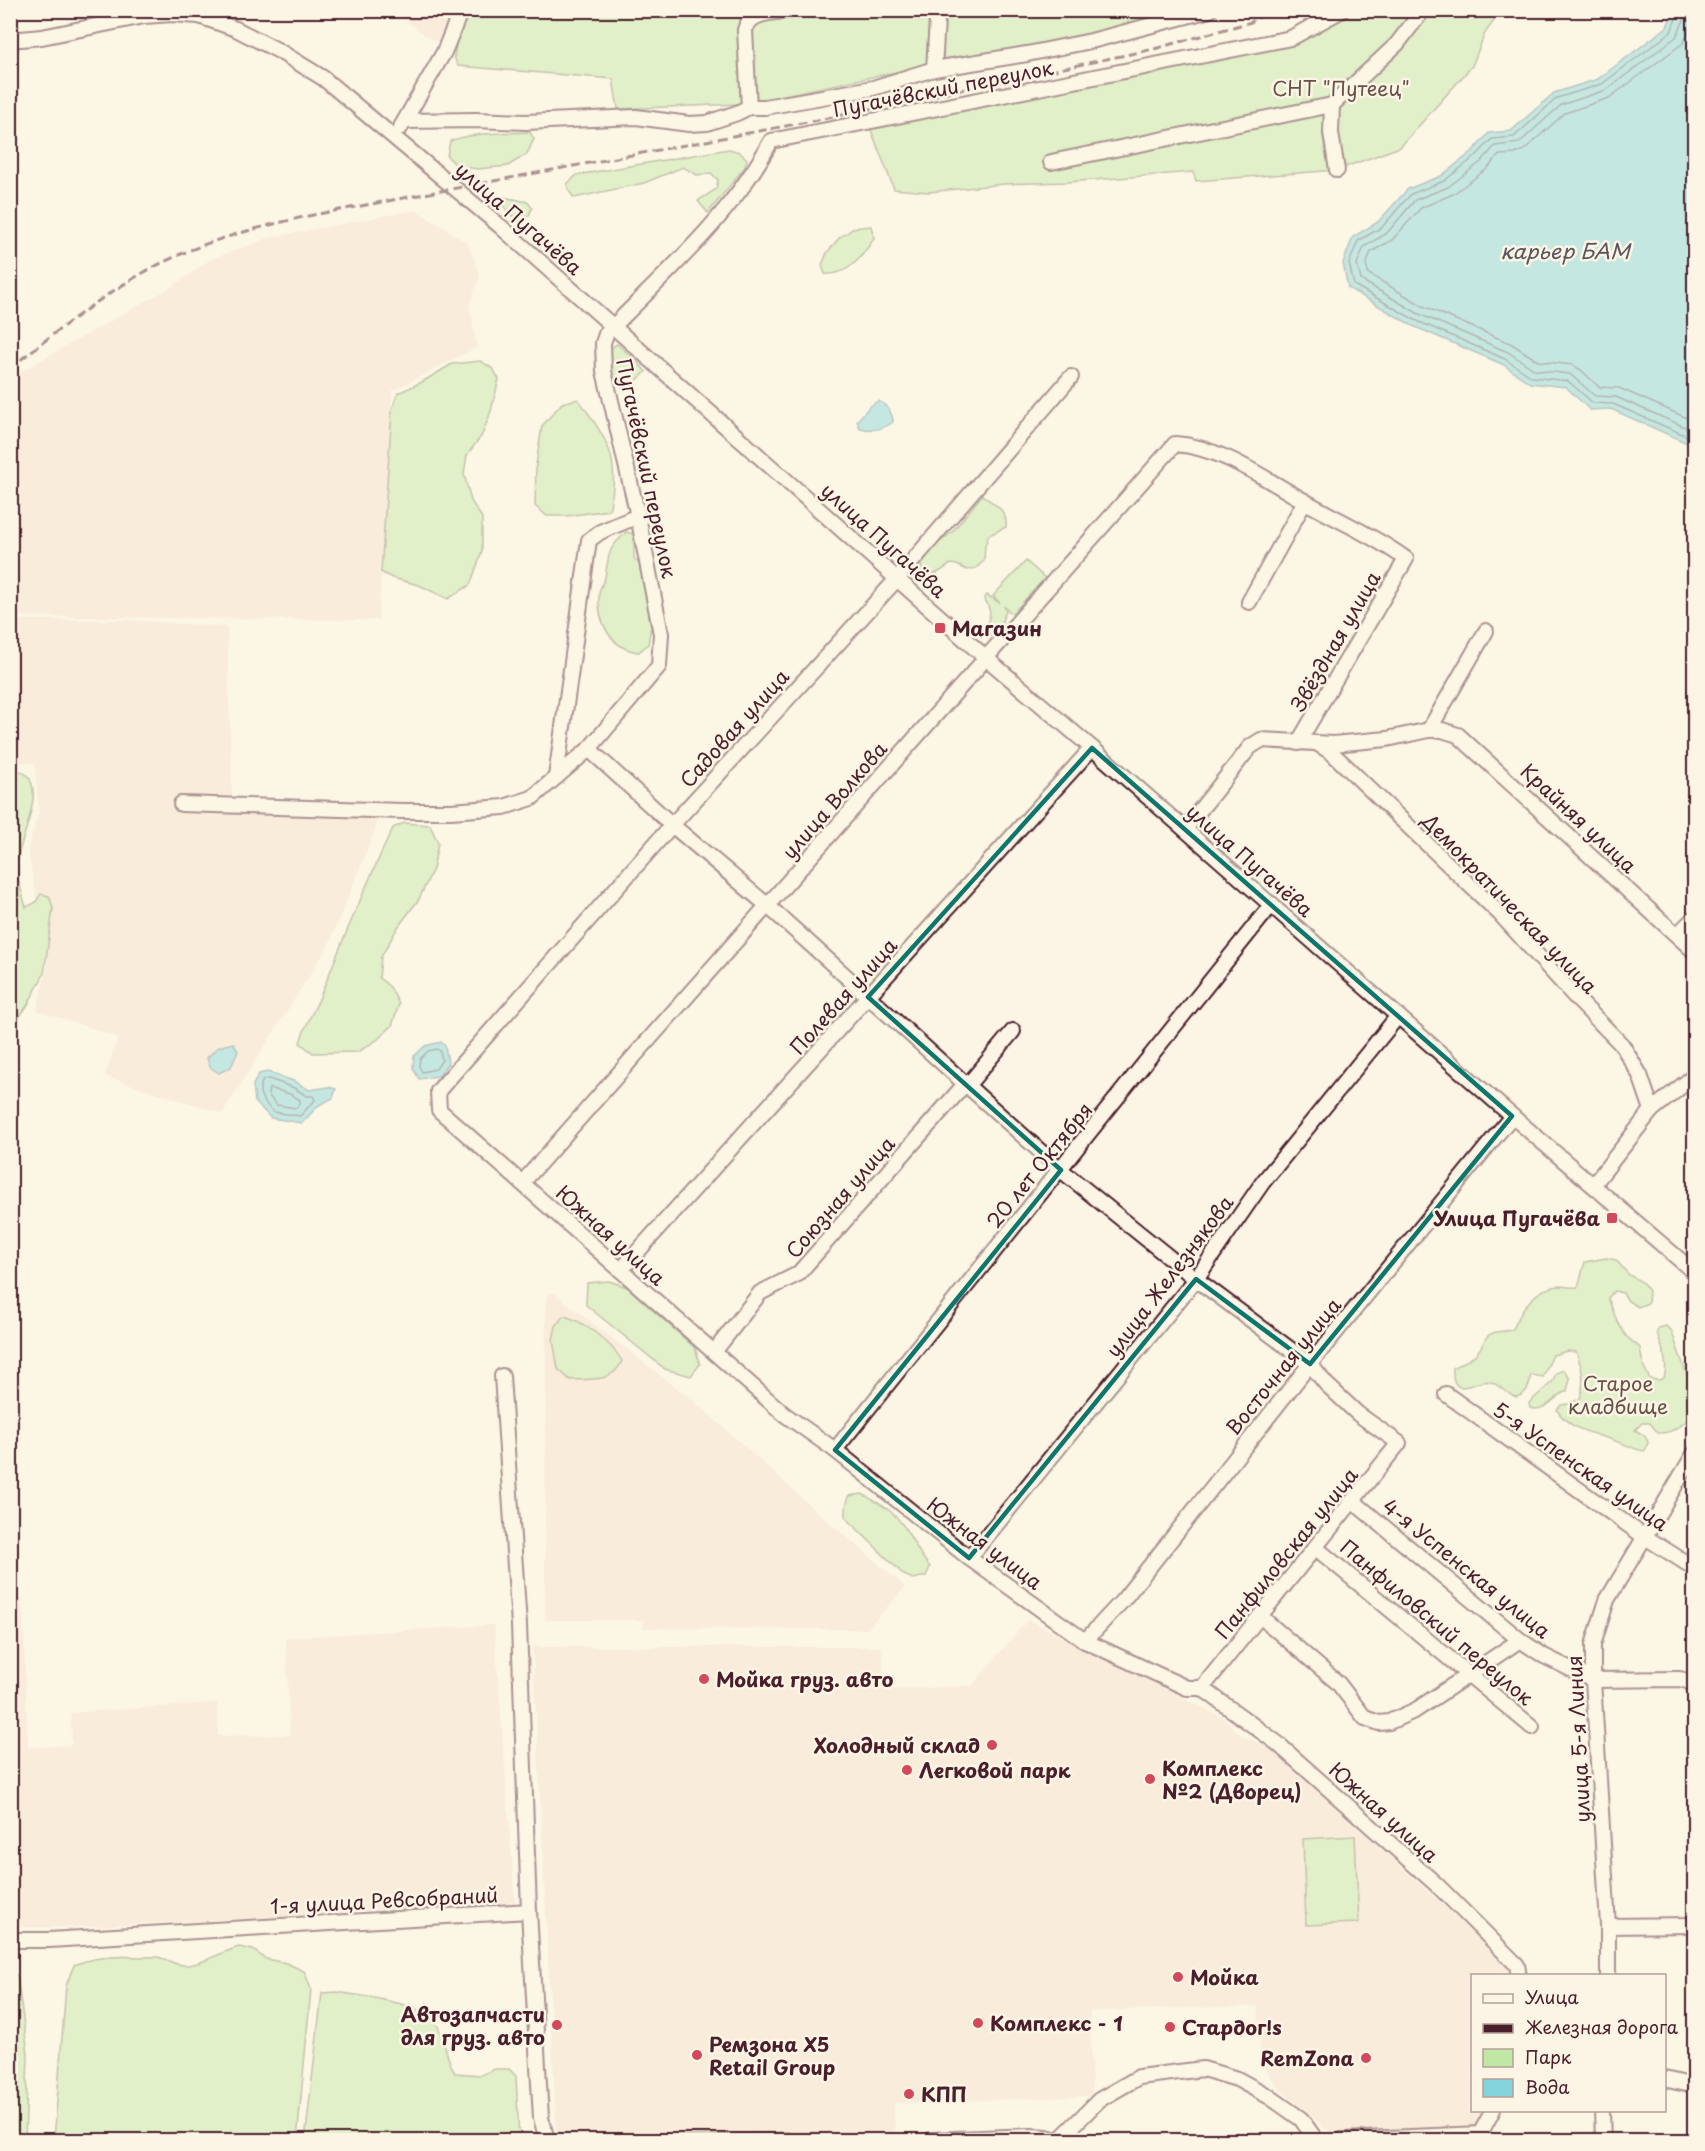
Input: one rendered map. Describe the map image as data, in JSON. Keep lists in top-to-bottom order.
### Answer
{
  "streets": {
    "street": [
      "Пугачёвский переулок",
      "улица Пугачёва",
      "Звёздная улица",
      "Садовая улица",
      "улица Волкова",
      "Крайняя улица",
      "Демократическая улица",
      "Полевая улица",
      "20 лет Октября",
      "Союзная улица",
      "Южная улица",
      "улица Железнякова",
      "Восточная улица",
      "5-я Успенская улица",
      "Панфиловская улица",
      "4-я Успенская улица",
      "Панфиловский переулок",
      "улица 5-я Линия",
      "1-я улица Ревсобраний"
    ]
  },
  "crossings": [
    ["Пугачёвский переулок", "улица Пугачёва"],
    ["улица Пугачёва", "Садовая улица"],
    ["улица Пугачёва", "улица Волкова"],
    ["улица Пугачёва", "Полевая улица"],
    ["улица Пугачёва", "20 лет Октября"],
    ["улица Пугачёва", "улица Железнякова"],
    ["улица Пугачёва", "Восточная улица"],
    ["Звёздная улица", "улица Волкова"],
    ["Садовая улица", "Южная улица"],
    ["улица Волкова", "Южная улица"],
    ["Полевая улица", "Южная улица"],
    ["20 лет Октября", "Южная улица"],
    ["Союзная улица", "Южная улица"],
    ["Южная улица", "улица Железнякова"],
    ["Южная улица", "Восточная улица"],
    ["Южная улица", "Панфиловская улица"],
    ["Восточная улица", "Панфиловская улица"],
    ["5-я Успенская улица", "улица 5-я Линия"],
    ["Панфиловская улица", "4-я Успенская улица"],
    ["Панфиловская улица", "Панфиловский переулок"],
    ["4-я Успенская улица", "улица 5-я Линия"]
  ],
  "water": ["карьер БАМ"],
  "parks": ["СНТ \"Путеец\"", "Старое кладбище"],
  "places": {
    "transit": ["Магазин", "Улица Пугачёва"],
    "other": [
      "Мойка груз. авто",
      "Холодный склад",
      "Легковой парк",
      "Комплекс №2 (Дворец)",
      "Мойка",
      "Комплекс - 1",
      "Автозапчасти для груз. авто",
      "Стардог!s",
      "Ремзона X5 Retail Group",
      "RemZona",
      "КПП"
    ]
  },
  "legend": [
    "Улица",
    "Железная дорога",
    "Парк",
    "Вода"
  ]
}
